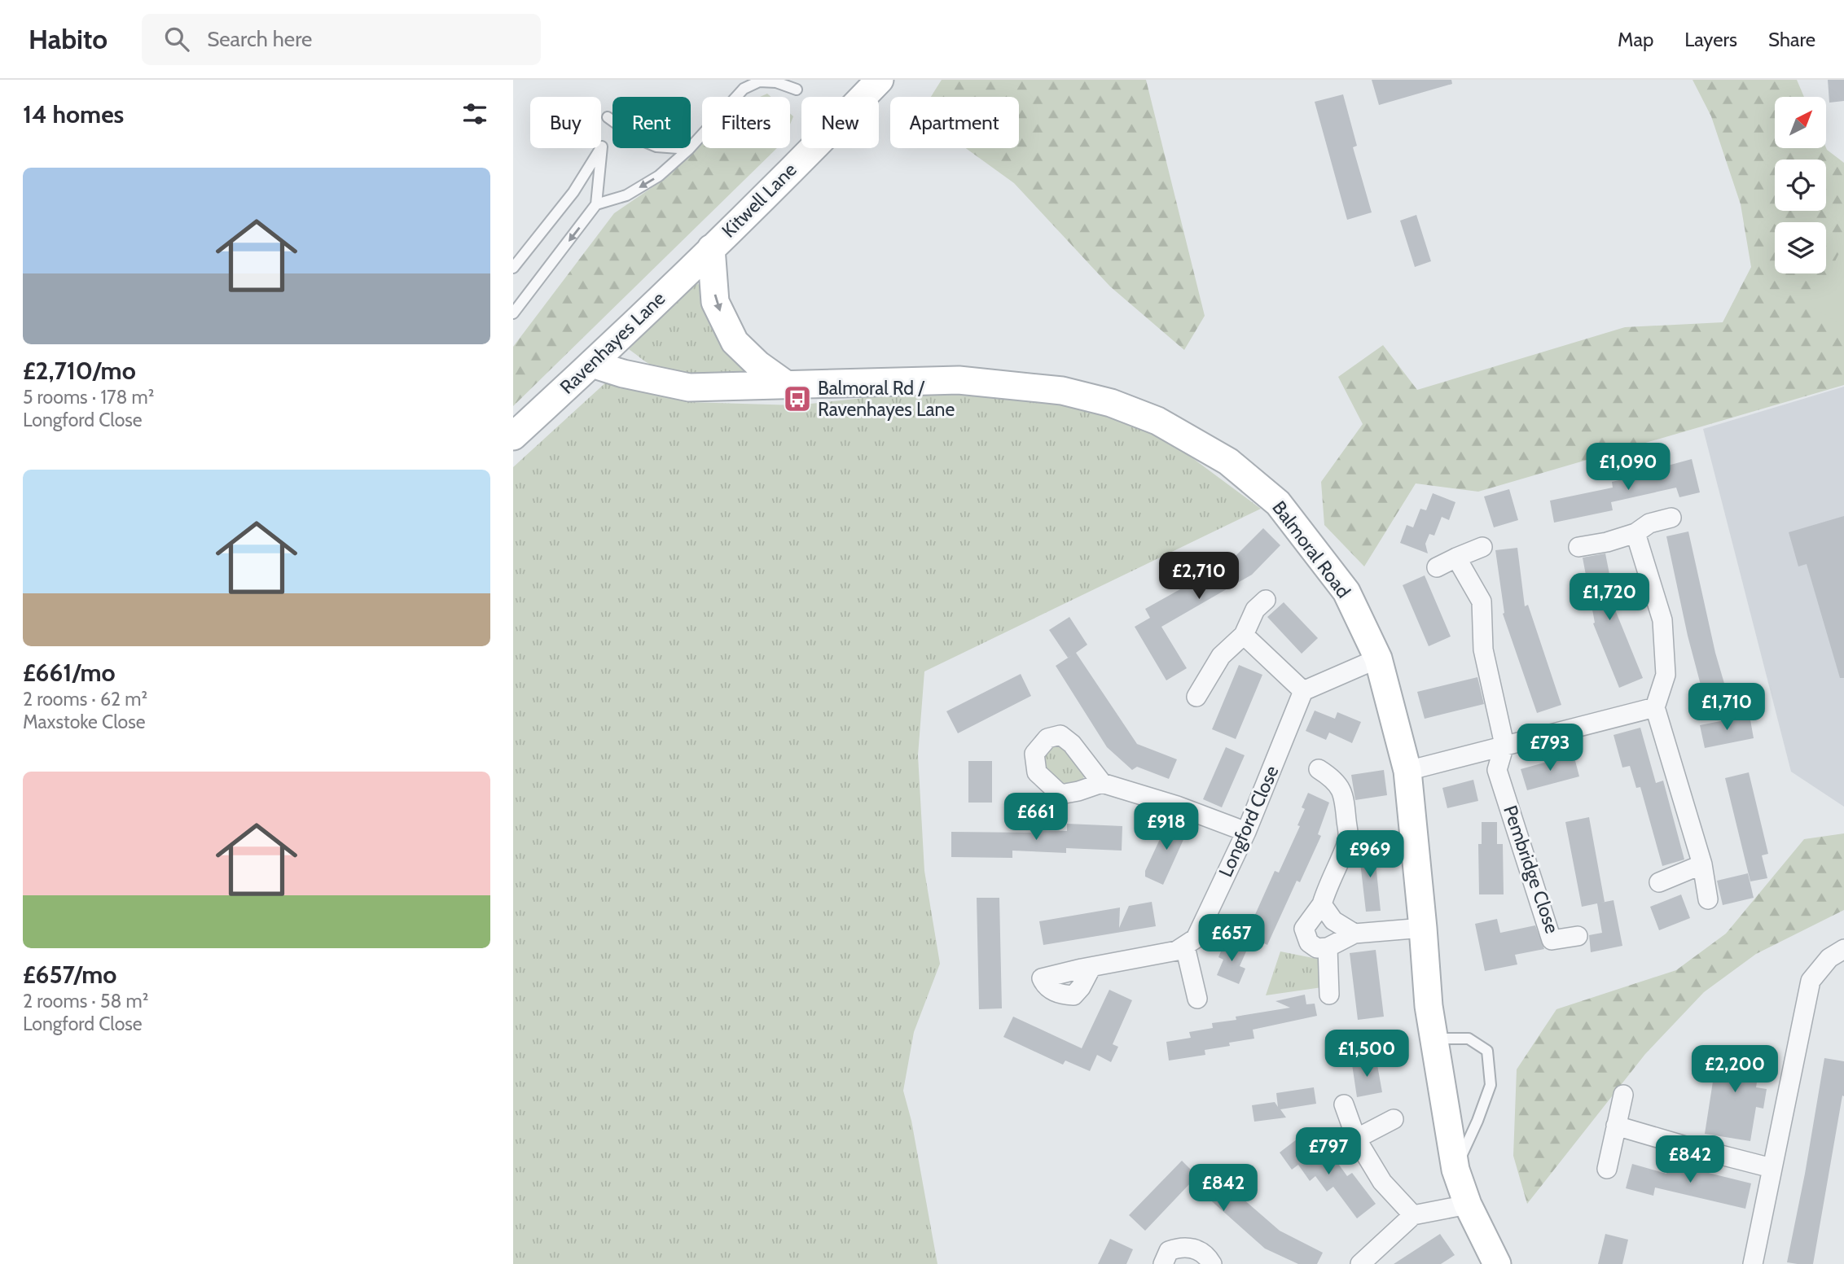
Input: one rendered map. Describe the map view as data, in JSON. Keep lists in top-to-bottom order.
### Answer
{
  "streets": {
    "street": [
      "Kitwell Lane",
      "Ravenhayes Lane",
      "Balmoral Road",
      "Longford Close",
      "Pembridge Close"
    ]
  },
  "crossings": [
    ["Kitwell Lane", "Ravenhayes Lane"],
    ["Ravenhayes Lane", "Balmoral Road"]
  ],
  "places": {
    "bus stop": ["Balmoral Rd / Ravenhayes Lane"]
  },
  "north": "top right",
  "page": {
    "header": "Habito",
    "search": "Search here",
    "nav": ["Map", "Layers", "Share"],
    "heading": "14 homes",
    "chip": [
      "Buy",
      "Rent",
      "Filters",
      "New",
      "Apartment"
    ],
    "list": [
      {
        "name": "£2,710/mo",
        "note": "5 rooms · 178 m² · Longford Close"
      },
      {
        "name": "£661/mo",
        "note": "2 rooms · 62 m² · Maxstoke Close"
      },
      {
        "name": "£657/mo",
        "note": "2 rooms · 58 m² · Longford Close"
      }
    ],
    "price": [
      "£1,090",
      "£2,710",
      "£1,720",
      "£1,710",
      "£793",
      "£661",
      "£918",
      "£969",
      "£657",
      "£1,500",
      "£2,200",
      "£797",
      "£842",
      "£842"
    ]
  }
}
